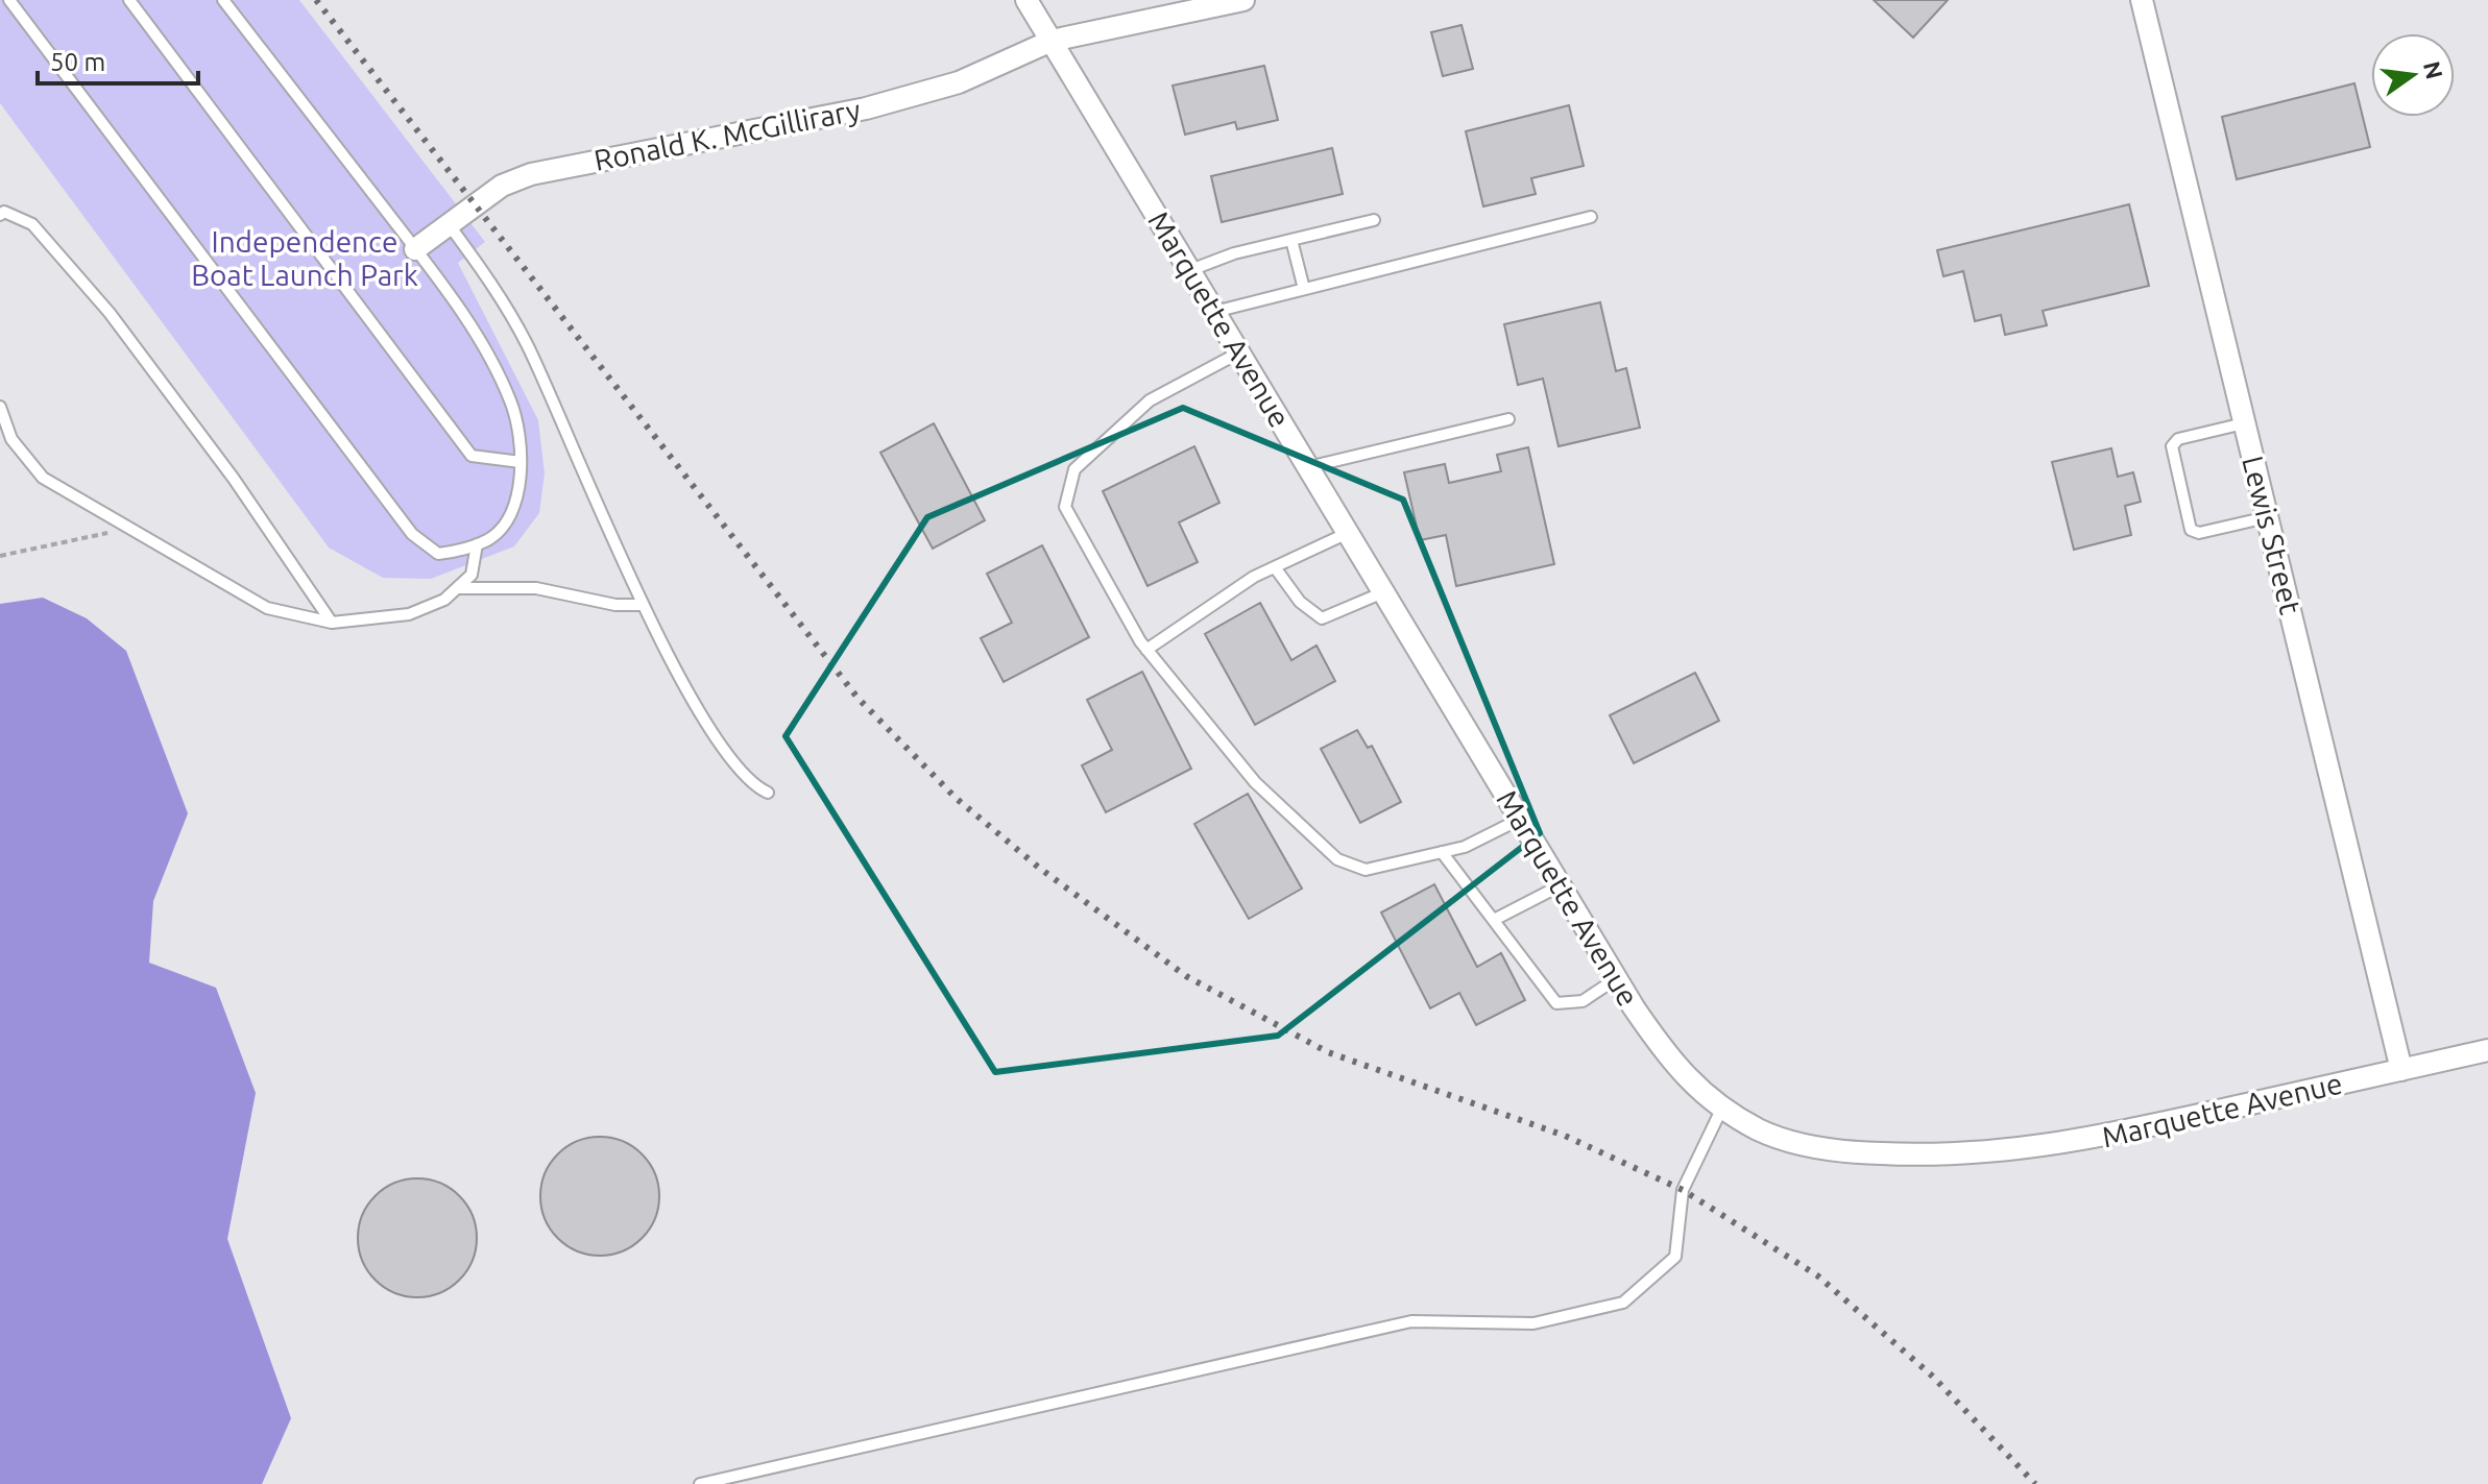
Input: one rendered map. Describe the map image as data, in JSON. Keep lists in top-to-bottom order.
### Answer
{
  "streets": {
    "street": ["Ronald K. McGillirary", "Marquette Avenue", "Lewis Street"]
  },
  "crossings": [
    ["Ronald K. McGillirary", "Marquette Avenue"],
    ["Marquette Avenue", "Lewis Street"]
  ],
  "parks": ["Independence Boat Launch Park"],
  "scale_bar": "50 m",
  "north": "right"
}
